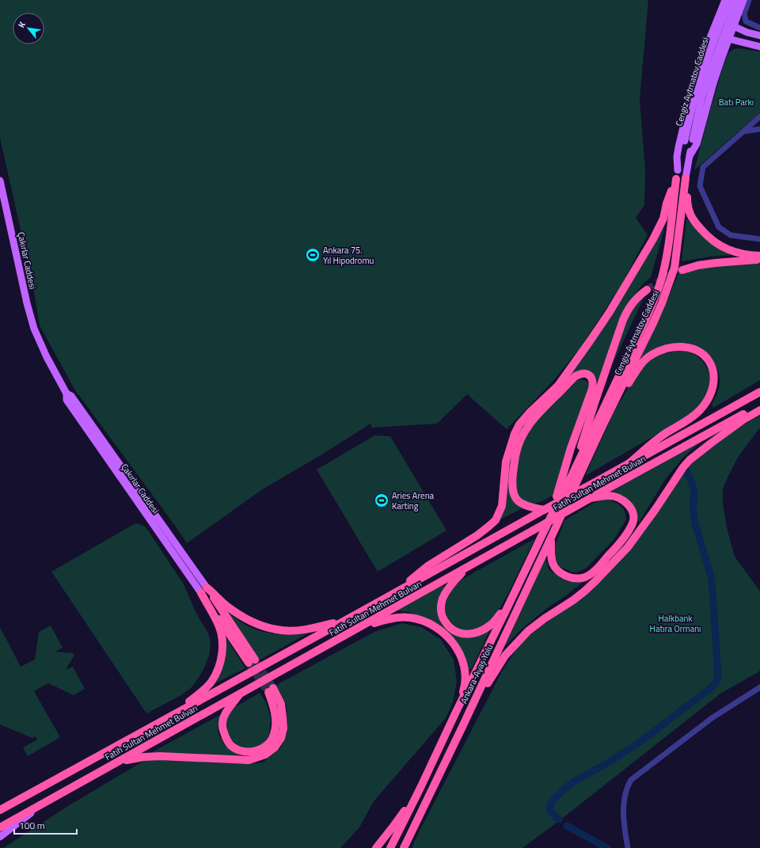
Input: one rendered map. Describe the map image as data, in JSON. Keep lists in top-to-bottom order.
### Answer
{
  "streets": {
    "highway": ["Cengiz Aytmatov Caddesi", "Fatih Sultan Mehmet Bulvarı", "Ankara-Ayaş Yolu"],
    "main road": ["Çakırlar Caddesi"]
  },
  "crossings": [
    ["Cengiz Aytmatov Caddesi", "Ankara-Ayaş Yolu"]
  ],
  "parks": ["Batı Parkı", "Halkbank Hatıra Ormanı"],
  "places": {
    "sports": ["Ankara 75. Yıl Hipodromu", "Aries Arena Karting"]
  },
  "scale_bar": "100 m",
  "north": "top left"
}
